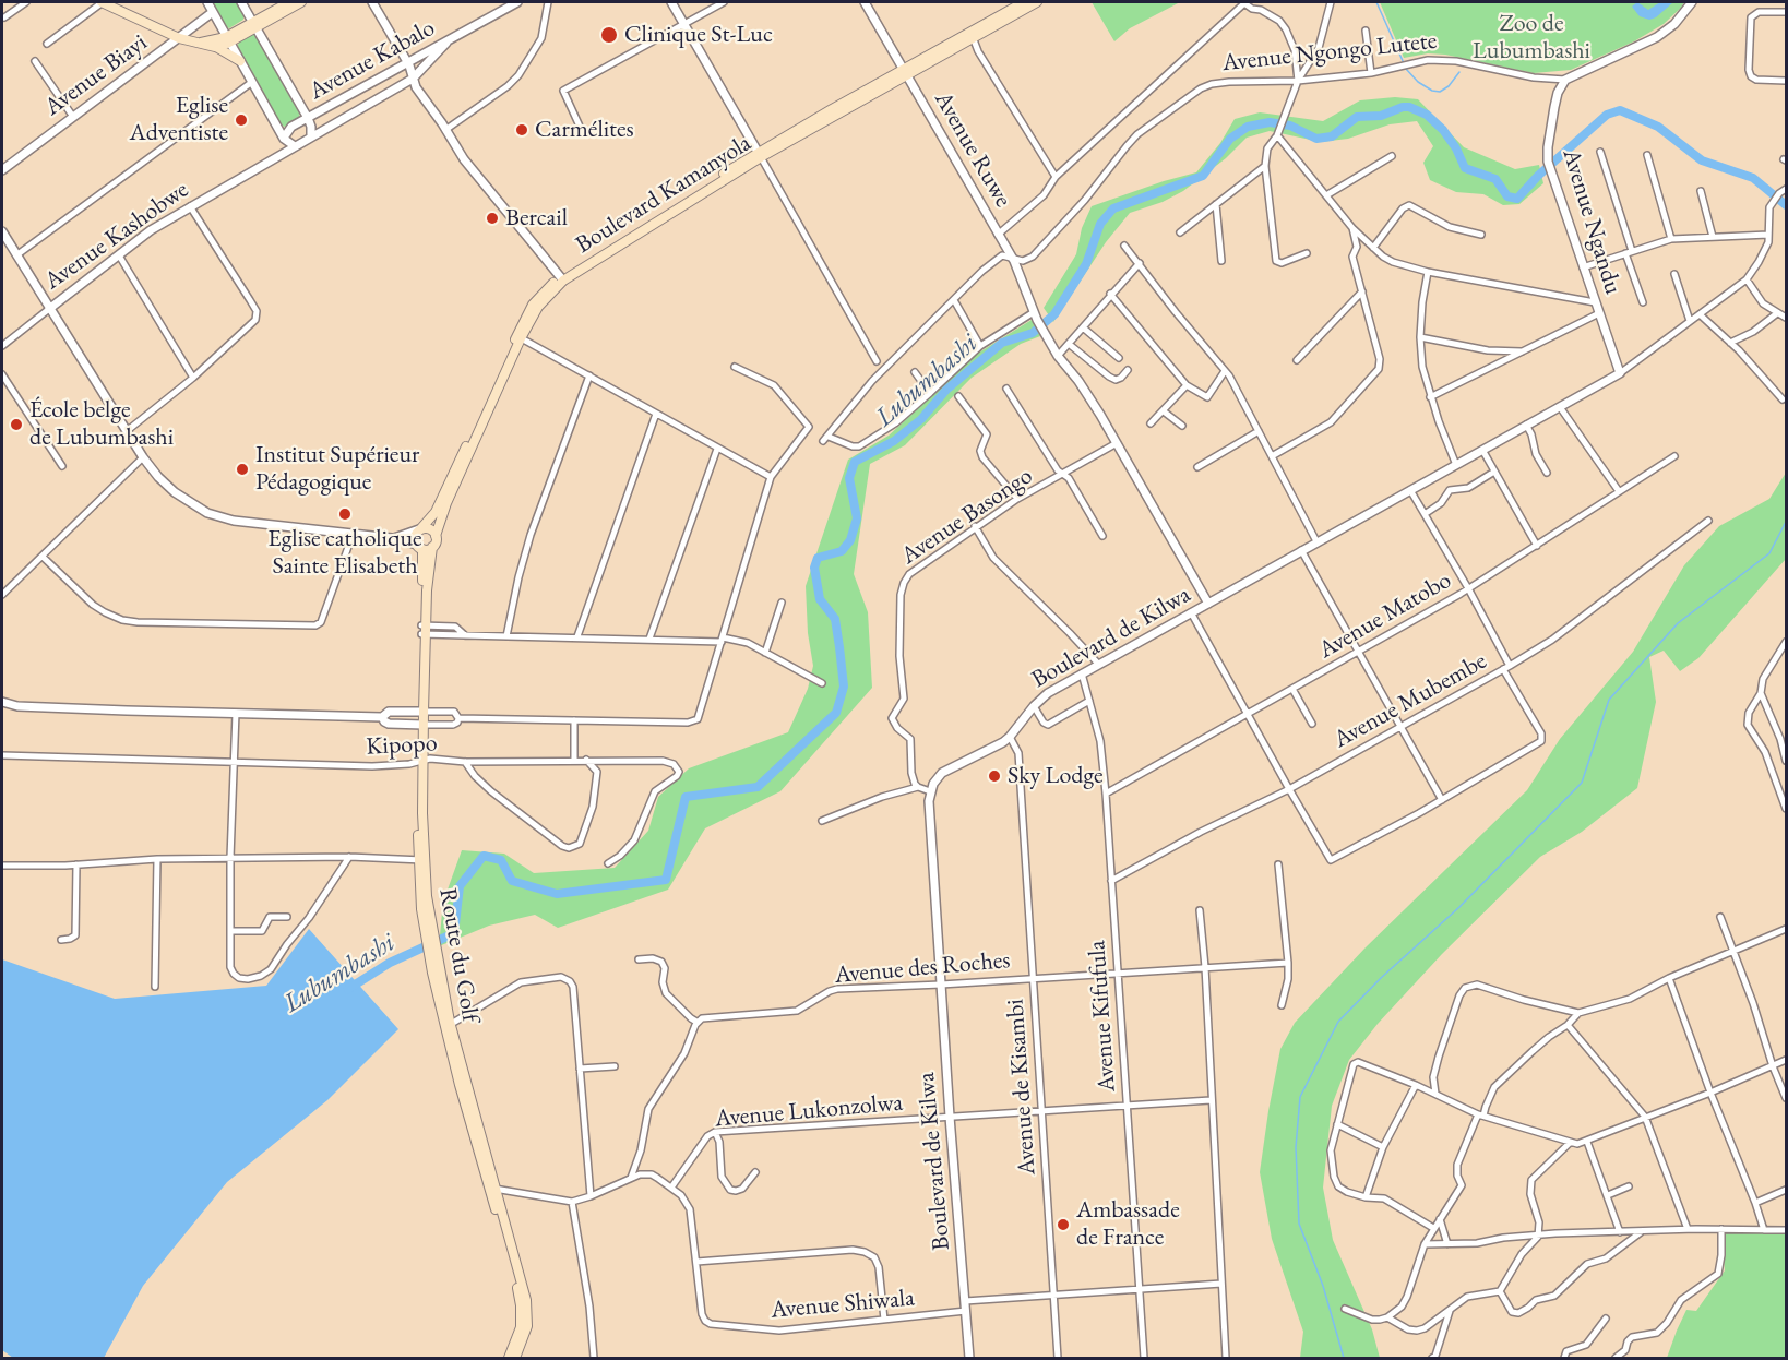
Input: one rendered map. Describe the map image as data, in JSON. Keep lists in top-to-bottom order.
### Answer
{
  "streets": {
    "main road": ["Boulevard Kamanyola", "Route du Golf"],
    "street": [
      "Avenue Ngongo Lutete",
      "Avenue Kabalo",
      "Avenue Biayi",
      "Avenue Ruwe",
      "Avenue Ngandu",
      "Avenue Kashobwe",
      "Avenue Basongo",
      "Avenue Matobo",
      "Boulevard de Kilwa",
      "Avenue Mubembe",
      "Kipopo",
      "Avenue des Roches",
      "Avenue Kifufula",
      "Avenue de Kisambi",
      "Avenue Lukonzolwa",
      "Avenue Shiwala"
    ]
  },
  "crossings": [
    ["Avenue Ngongo Lutete", "Avenue Ruwe"],
    ["Avenue Ngongo Lutete", "Avenue Ngandu"],
    ["Avenue Kabalo", "Avenue Kashobwe"],
    ["Avenue Ruwe", "Boulevard Kamanyola"],
    ["Boulevard Kamanyola", "Route du Golf"],
    ["Avenue Ngandu", "Boulevard de Kilwa"],
    ["Avenue Matobo", "Avenue Kifufula"],
    ["Boulevard de Kilwa", "Avenue des Roches"],
    ["Boulevard de Kilwa", "Avenue Kifufula"],
    ["Boulevard de Kilwa", "Avenue de Kisambi"],
    ["Boulevard de Kilwa", "Avenue Lukonzolwa"],
    ["Boulevard de Kilwa", "Avenue Shiwala"],
    ["Avenue Mubembe", "Avenue Kifufula"],
    ["Kipopo", "Route du Golf"],
    ["Avenue des Roches", "Avenue Kifufula"],
    ["Avenue des Roches", "Avenue de Kisambi"],
    ["Avenue Kifufula", "Avenue Lukonzolwa"],
    ["Avenue de Kisambi", "Avenue Lukonzolwa"],
    ["Avenue Lukonzolwa", "Avenue Shiwala"]
  ],
  "water": ["Lubumbashi"],
  "parks": ["Zoo de Lubumbashi"],
  "places": [
    "Clinique St-Luc",
    "Eglise Adventiste",
    "Carmélites",
    "Bercail",
    "École belge de Lubumbashi",
    "Institut Supérieur Pédagogique",
    "Eglise catholique Sainte Elisabeth",
    "Sky Lodge",
    "Ambassade de France"
  ]
}
